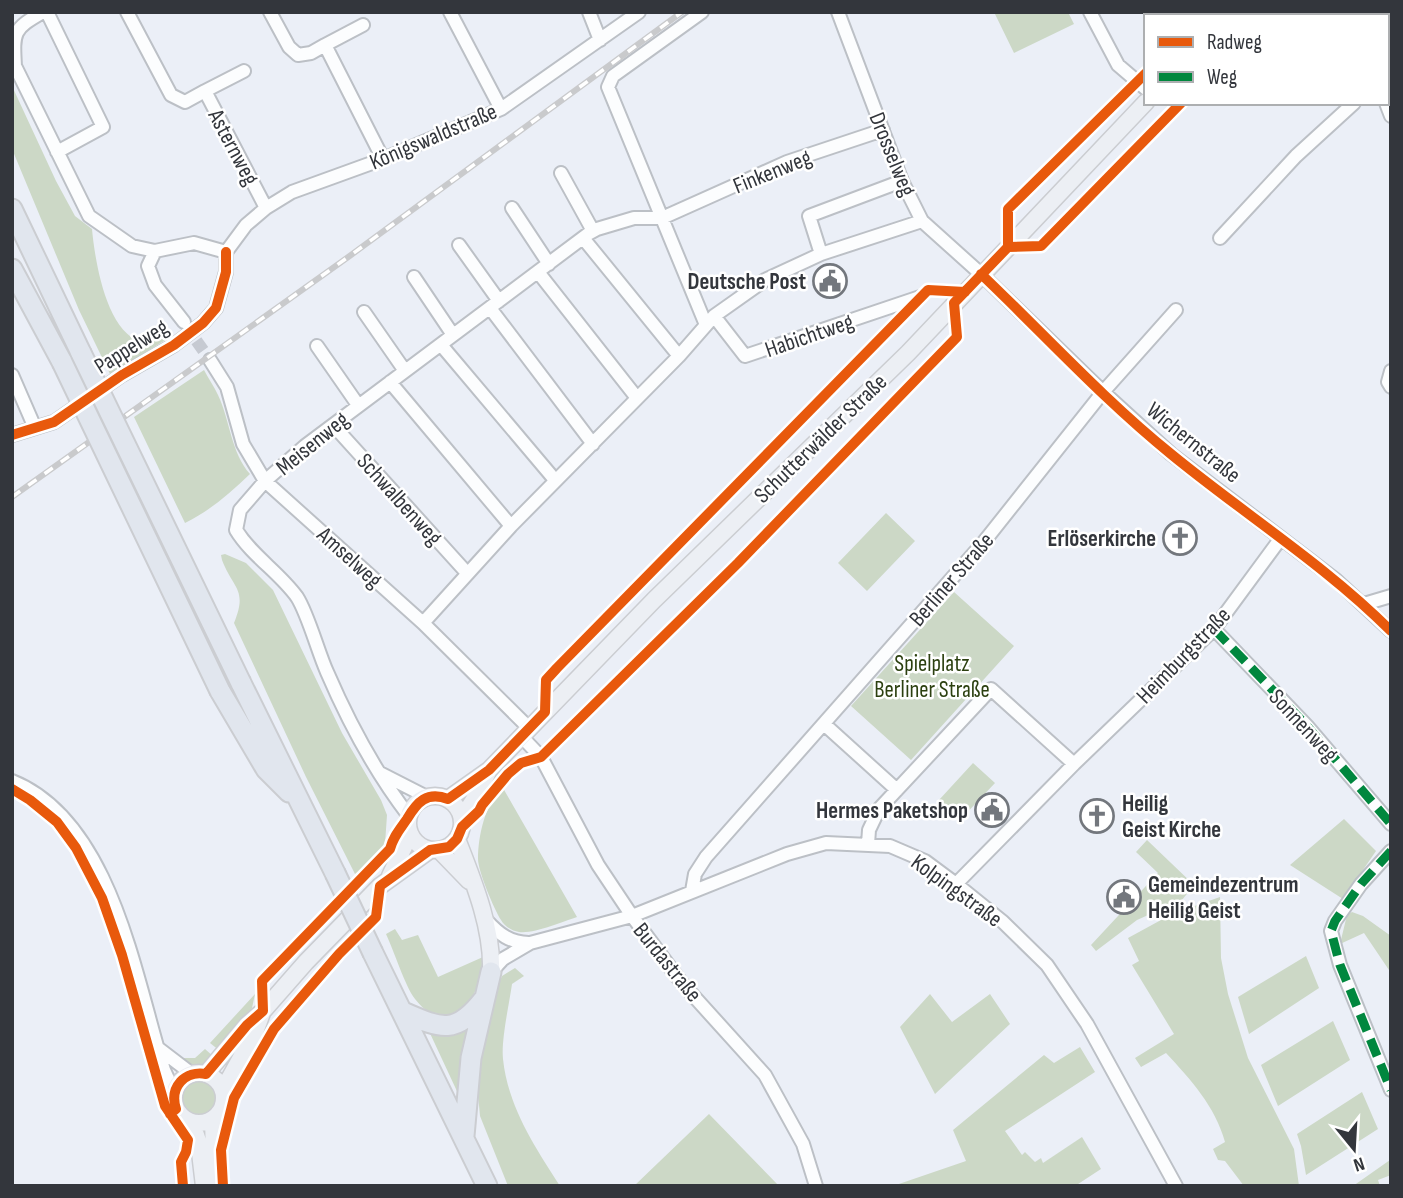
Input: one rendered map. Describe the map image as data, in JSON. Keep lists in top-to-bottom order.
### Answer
{
  "streets": {
    "main road": ["Schutterwälder Straße"],
    "street": [
      "Königswaldstraße",
      "Asternweg",
      "Drosselweg",
      "Finkenweg",
      "Habichtweg",
      "Pappelweg",
      "Wichernstraße",
      "Meisenweg",
      "Schwalbenweg",
      "Amselweg",
      "Berliner Straße",
      "Heimburgstraße",
      "Sonnenweg",
      "Kolpingstraße",
      "Burdastraße"
    ]
  },
  "crossings": [
    ["Königswaldstraße", "Asternweg"],
    ["Königswaldstraße", "Pappelweg"],
    ["Drosselweg", "Finkenweg"],
    ["Drosselweg", "Schutterwälder Straße"],
    ["Drosselweg", "Wichernstraße"],
    ["Finkenweg", "Meisenweg"],
    ["Schutterwälder Straße", "Wichernstraße"],
    ["Schutterwälder Straße", "Amselweg"],
    ["Schutterwälder Straße", "Burdastraße"],
    ["Wichernstraße", "Berliner Straße"],
    ["Wichernstraße", "Heimburgstraße"],
    ["Meisenweg", "Schwalbenweg"],
    ["Meisenweg", "Amselweg"],
    ["Amselweg", "Burdastraße"],
    ["Berliner Straße", "Kolpingstraße"],
    ["Heimburgstraße", "Sonnenweg"],
    ["Heimburgstraße", "Kolpingstraße"],
    ["Kolpingstraße", "Burdastraße"]
  ],
  "parks": ["Spielplatz Berliner Straße"],
  "places": {
    "public building": ["Deutsche Post", "Hermes Paketshop", "Gemeindezentrum Heilig Geist"],
    "church": ["Erlöserkirche", "Heilig Geist Kirche"]
  },
  "legend": ["Radweg", "Weg"],
  "north": "bottom"
}
